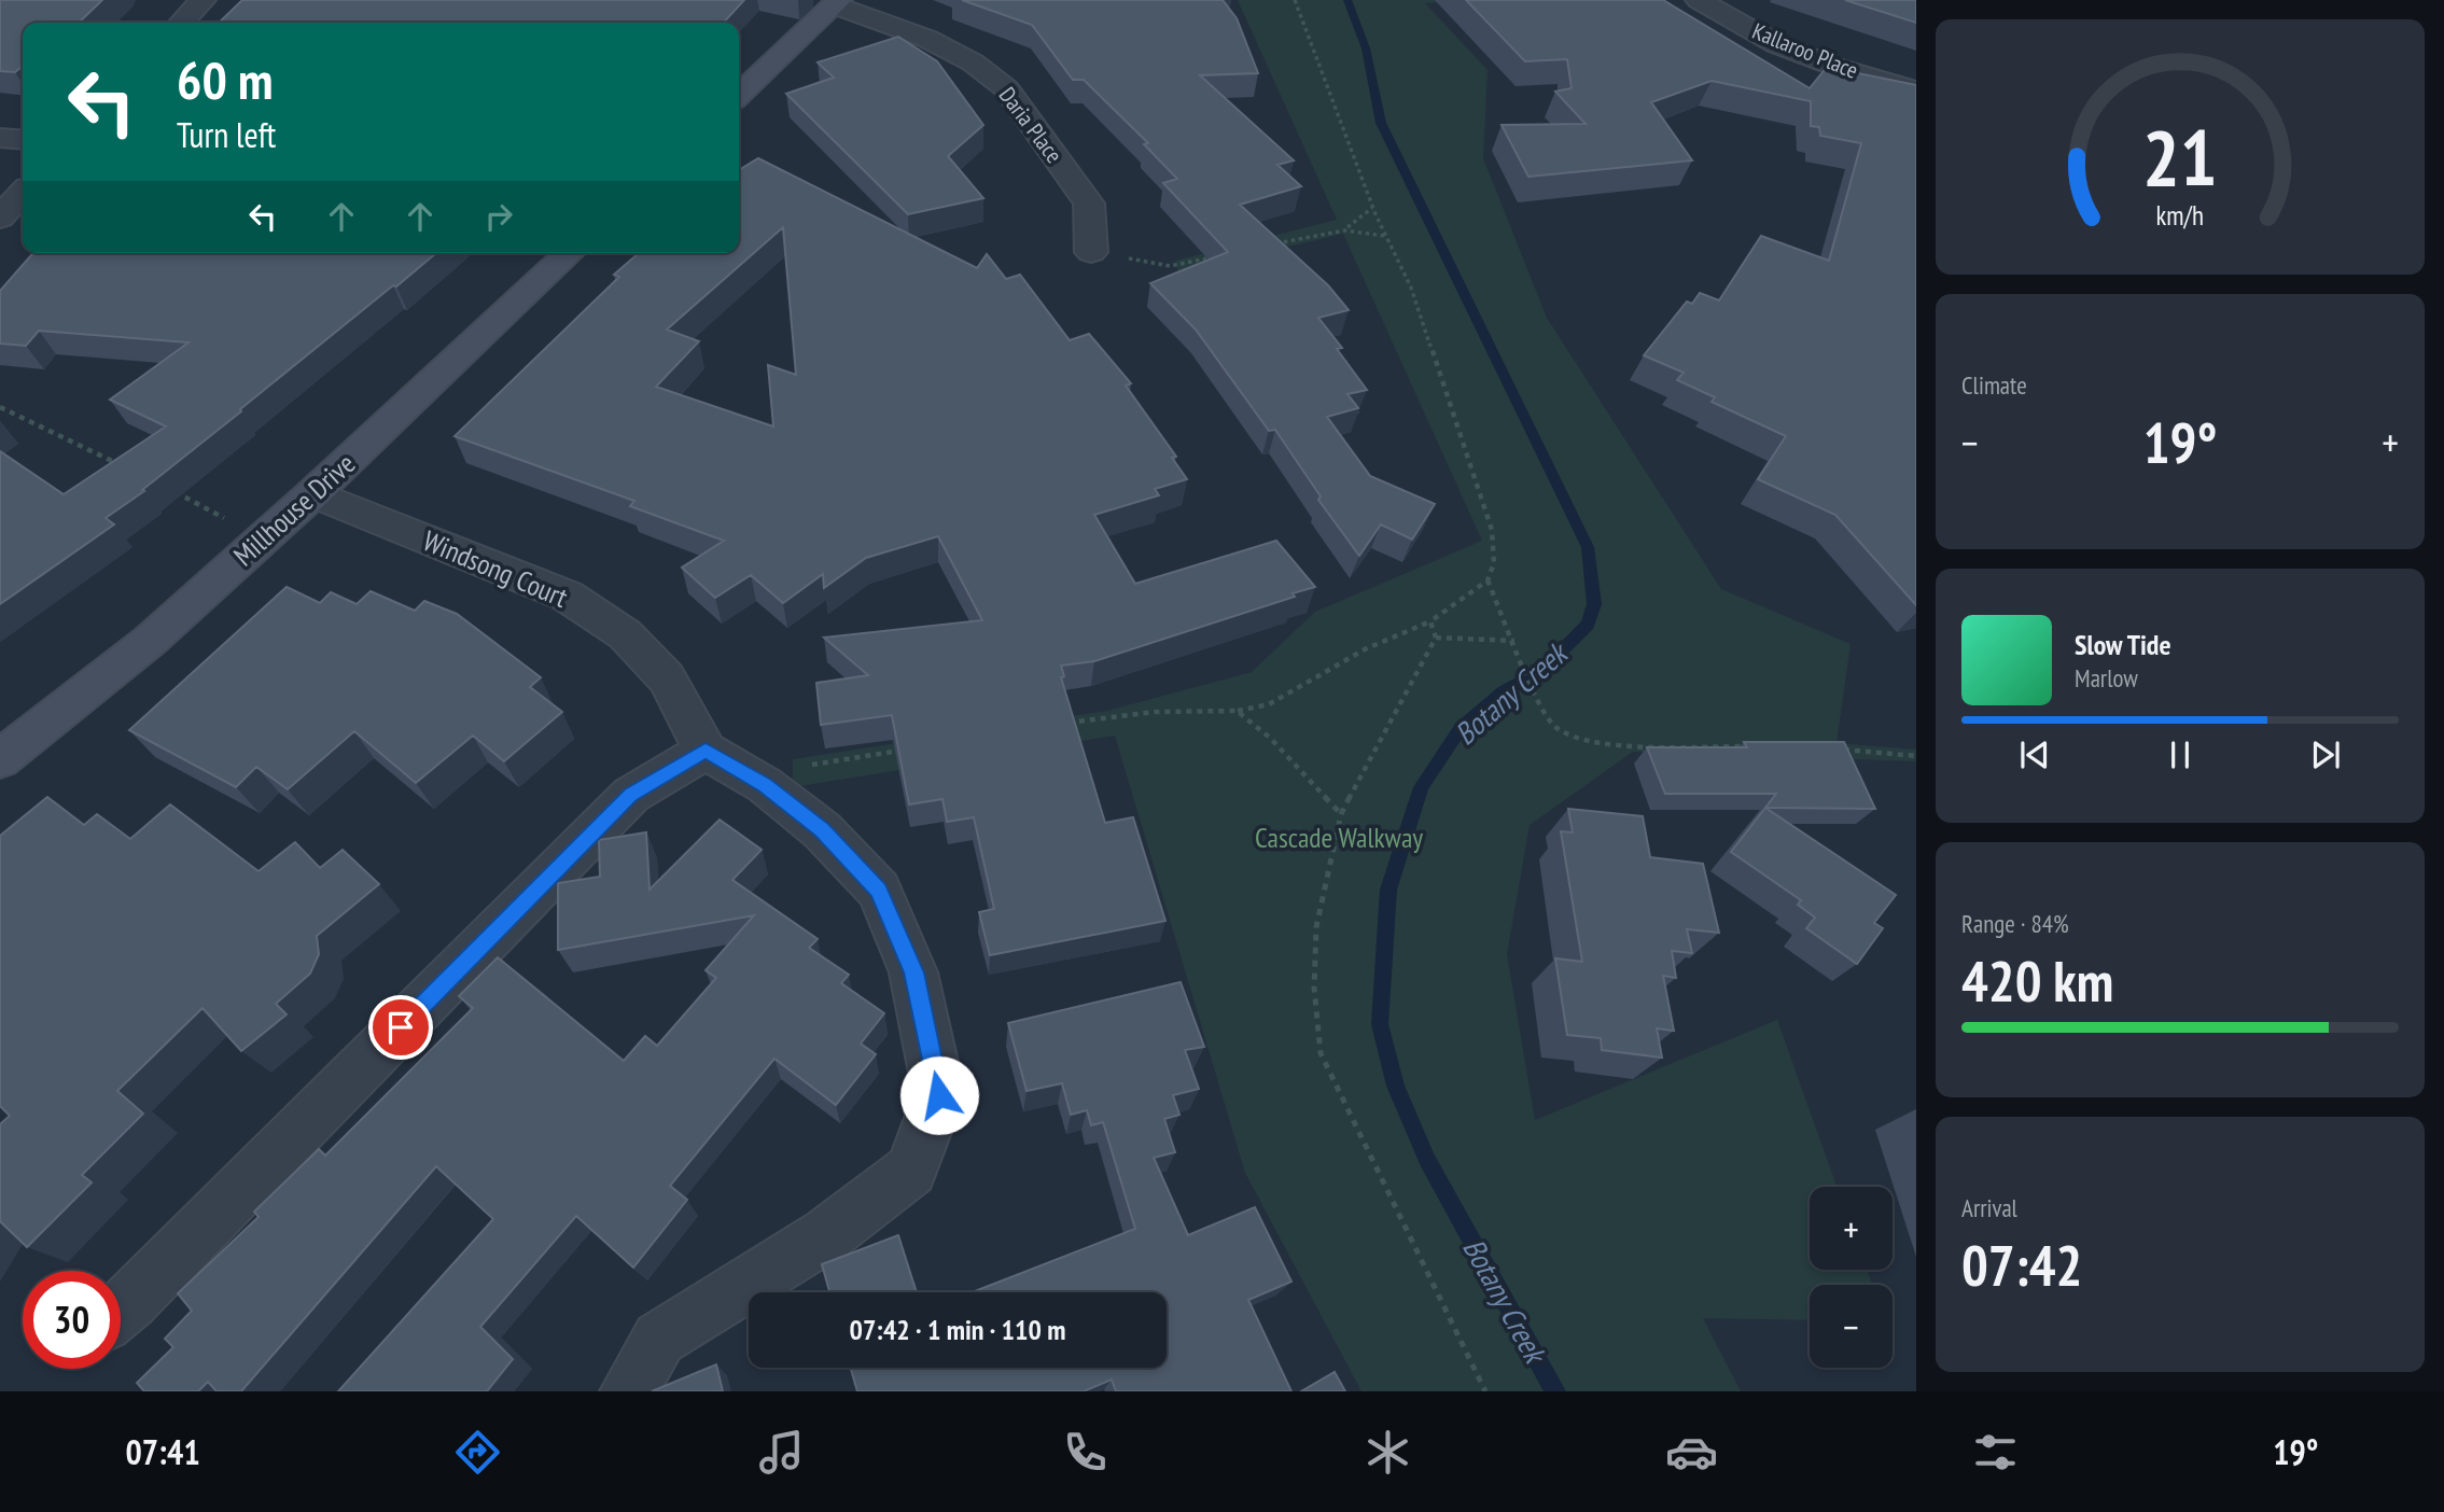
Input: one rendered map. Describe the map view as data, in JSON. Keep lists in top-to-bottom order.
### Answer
{
  "streets": {
    "main road": ["Millhouse Drive"],
    "street": ["Kallaroo Place", "Daria Place", "Windsong Court"]
  },
  "crossings": [
    ["Millhouse Drive", "Windsong Court"]
  ],
  "water": ["Botany Creek"],
  "parks": ["Cascade Walkway"],
  "page": {
    "turn": ["60 m", "Turn left"],
    "tile": [
      "Climate",
      ["Range · 84%", "420 km"],
      ["Arrival", "07:42"]
    ],
    "heat": ["−", "19°", "+"],
    "song": ["Slow Tide", "Marlow"],
    "map_buttons": ["+", "−"],
    "limit": "30",
    "trip": "07:42 · 1 min · 110 m",
    "tabs": ["07:41", "19°"],
    "gauge": ["21", "km/h"]
  }
}
